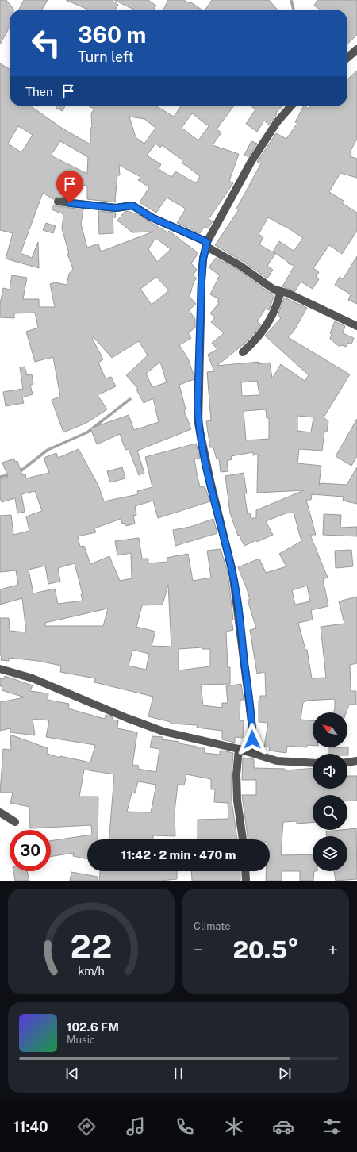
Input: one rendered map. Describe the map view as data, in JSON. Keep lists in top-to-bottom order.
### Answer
{
  "north": "top left",
  "page": {
    "turn": ["360 m", "Turn left"],
    "then": "Then",
    "limit": "30",
    "trip": "11:42 · 2 min · 470 m",
    "tile": "Climate",
    "heat": ["−", "20.5°", "+"],
    "song": ["102.6 FM", "Music"],
    "tabs": "11:40",
    "gauge": ["22", "km/h"]
  }
}
